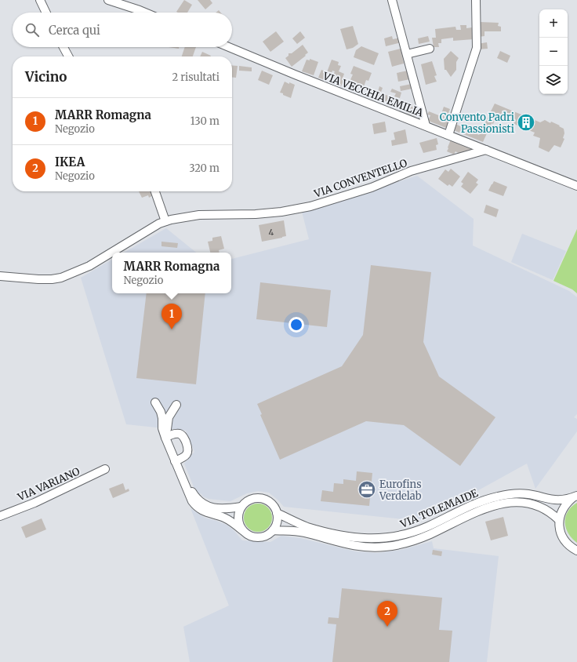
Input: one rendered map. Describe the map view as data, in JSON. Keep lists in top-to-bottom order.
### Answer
{
  "streets": {
    "street": [
      "VIA VECCHIA EMILIA",
      "VIA CONVENTELLO",
      "VIA VARIANO",
      "VIA TOLEMAIDE"
    ]
  },
  "crossings": [
    ["VIA VECCHIA EMILIA", "VIA CONVENTELLO"]
  ],
  "places": {
    "building": ["Convento Padri Passionisti"],
    "office": ["Eurofins Verdelab"]
  },
  "house_numbers": ["4"],
  "page": {
    "map_buttons": ["+", "−"],
    "search": "Cerca qui",
    "heading": ["Vicino", "2 risultati"],
    "list": [
      {
        "mark": "1",
        "name": "MARR Romagna",
        "note": "Negozio",
        "value": "130 m"
      },
      {
        "mark": "2",
        "name": "IKEA",
        "note": "Negozio",
        "value": "320 m"
      }
    ],
    "popup": ["MARR Romagna", "Negozio"],
    "pins": ["1", "2"]
  }
}
